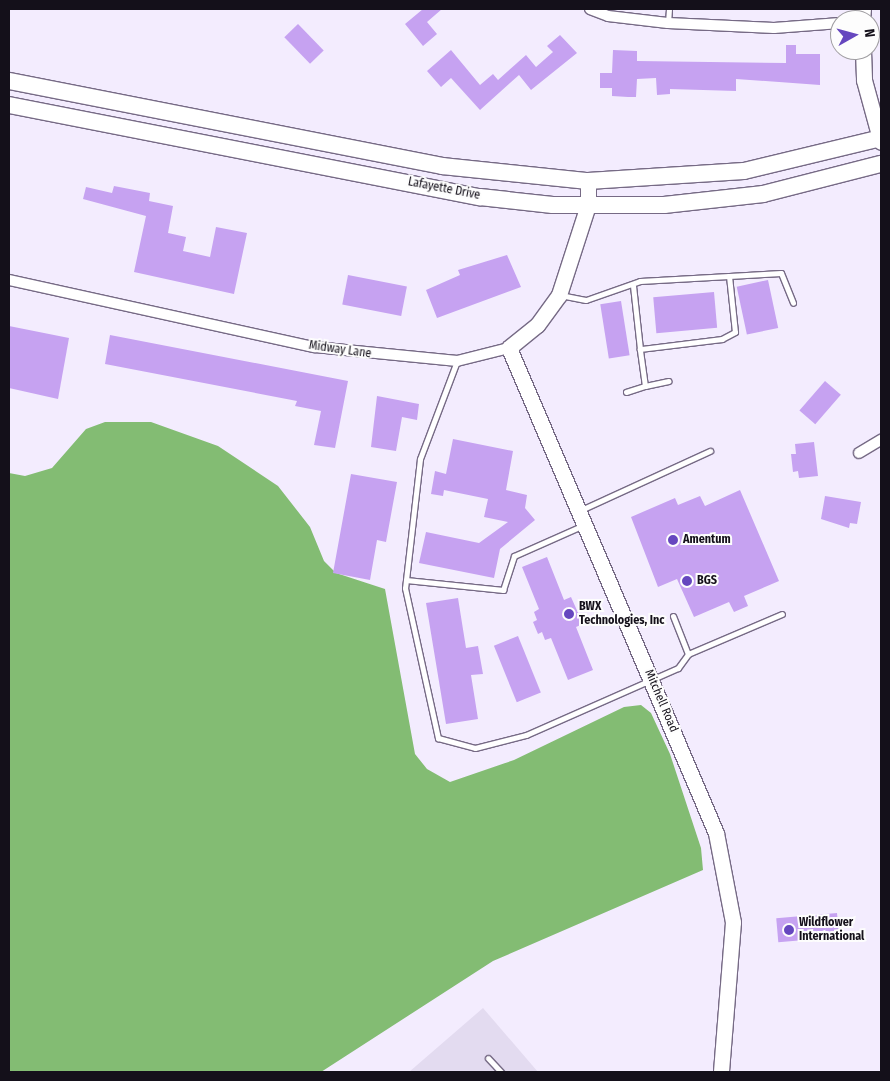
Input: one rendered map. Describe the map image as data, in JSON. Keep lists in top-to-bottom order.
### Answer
{
  "streets": {
    "main road": ["Lafayette Drive"],
    "street": ["Midway Lane", "Mitchell Road"]
  },
  "crossings": [
    ["Lafayette Drive", "Midway Lane"],
    ["Midway Lane", "Mitchell Road"]
  ],
  "places": [
    "Amentum",
    "BGS",
    "BWX Technologies, Inc",
    "Wildflower International"
  ],
  "north": "right"
}
